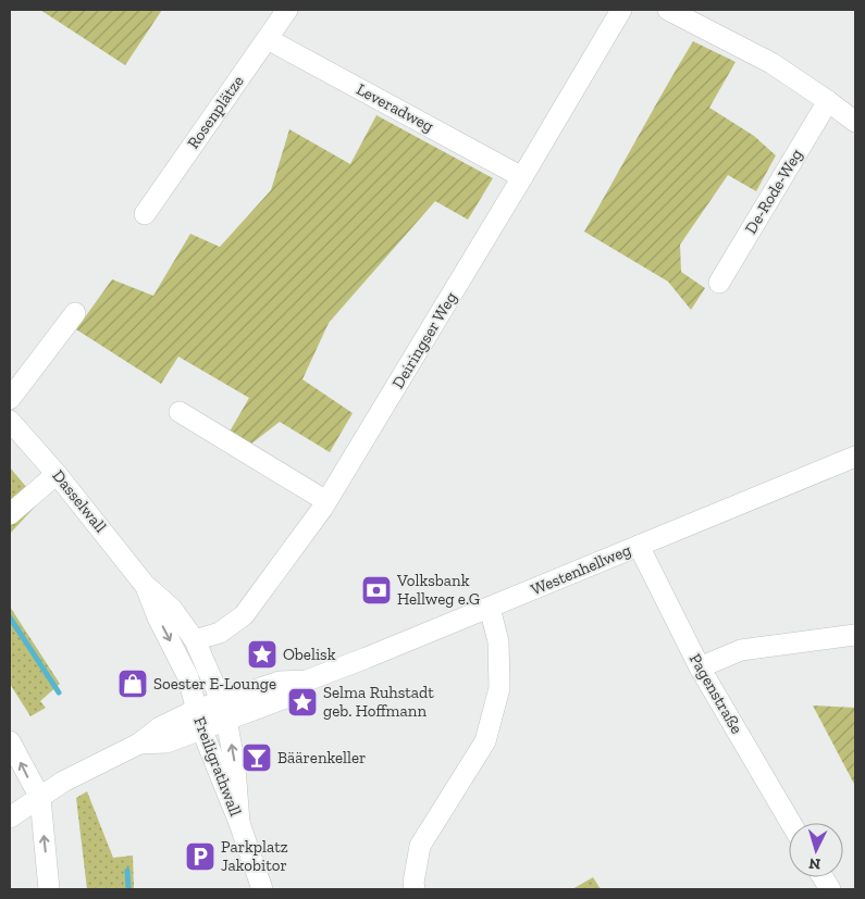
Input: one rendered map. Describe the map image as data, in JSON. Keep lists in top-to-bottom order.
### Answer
{
  "streets": {
    "street": [
      "Leveradweg",
      "Rosenplätze",
      "De-Rode-Weg",
      "Deiringser Weg",
      "Dasselwall",
      "Westenhellweg",
      "Pagenstraße",
      "Freiligrathwall"
    ]
  },
  "crossings": [
    ["Leveradweg", "Rosenplätze"],
    ["Leveradweg", "Deiringser Weg"],
    ["Deiringser Weg", "Dasselwall"],
    ["Dasselwall", "Westenhellweg"],
    ["Dasselwall", "Freiligrathwall"],
    ["Westenhellweg", "Pagenstraße"],
    ["Westenhellweg", "Freiligrathwall"]
  ],
  "places": {
    "bank": ["Volksbank Hellweg e.G"],
    "place": ["Obelisk", "Selma Ruhstadt geb. Hoffmann"],
    "shop": ["Soester E-Lounge"],
    "bar": ["Bäärenkeller"],
    "parking": ["Parkplatz Jakobitor"]
  },
  "north": "bottom"
}
